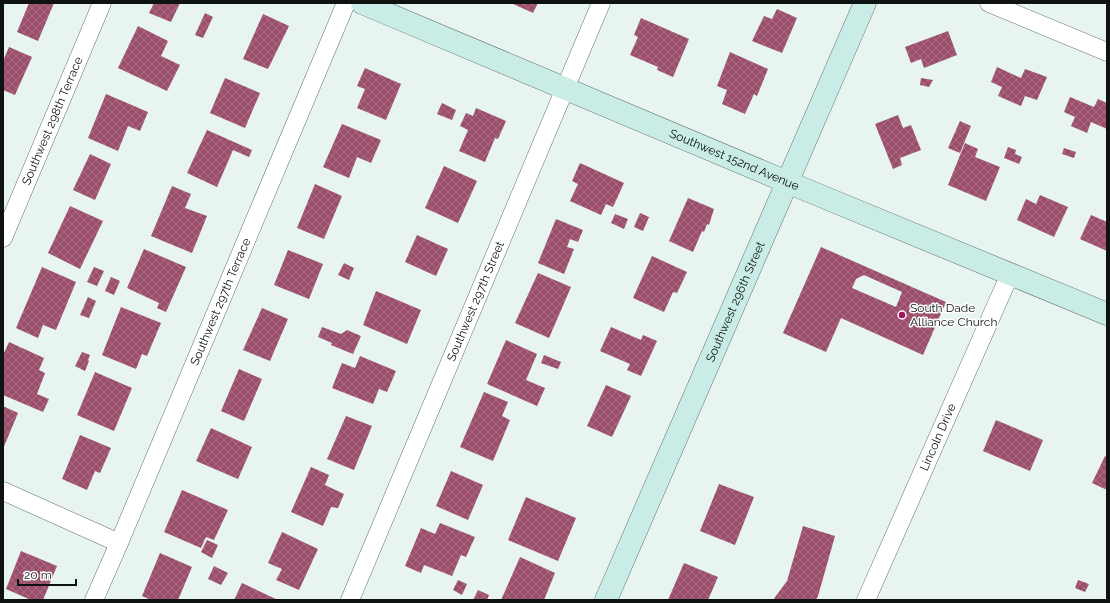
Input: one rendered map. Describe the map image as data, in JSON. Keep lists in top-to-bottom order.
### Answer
{
  "streets": {
    "street": [
      "Southwest 298th Terrace",
      "Southwest 152nd Avenue",
      "Southwest 296th Street",
      "Southwest 297th Terrace",
      "Southwest 297th Street",
      "Lincoln Drive"
    ]
  },
  "crossings": [
    ["Southwest 152nd Avenue", "Southwest 296th Street"],
    ["Southwest 152nd Avenue", "Southwest 297th Street"],
    ["Southwest 152nd Avenue", "Lincoln Drive"]
  ],
  "places": ["South Dade Alliance Church"],
  "scale_bar": "20 m"
}
